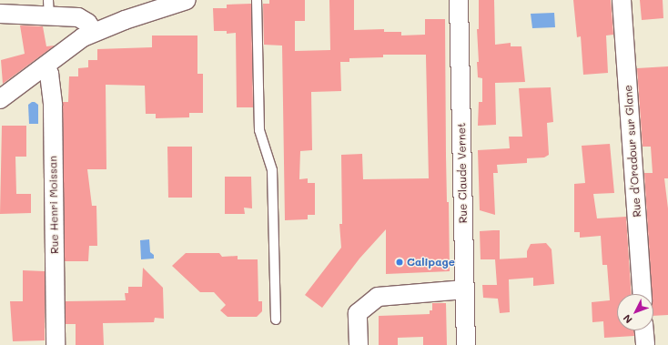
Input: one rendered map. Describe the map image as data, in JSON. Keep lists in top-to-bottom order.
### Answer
{
  "streets": {
    "street": ["Rue d'Oradour sur Glane", "Rue Claude Vernet", "Rue Henri Moissan"]
  },
  "places": ["Calipage"],
  "north": "bottom left"
}
